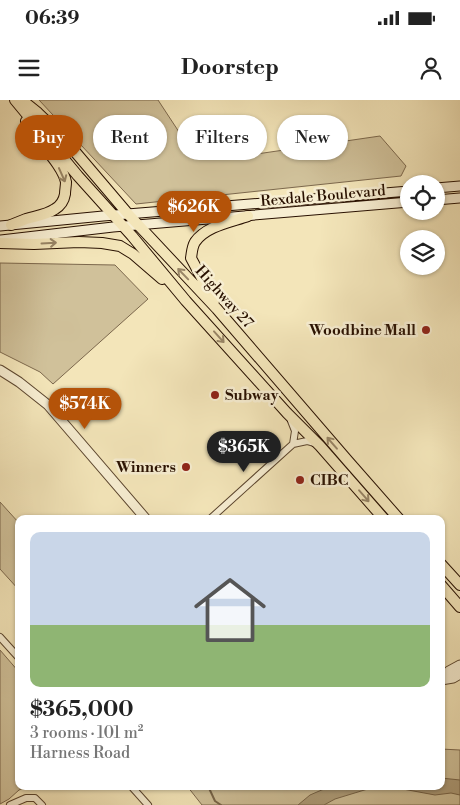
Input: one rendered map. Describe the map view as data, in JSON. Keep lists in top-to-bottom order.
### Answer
{
  "streets": {
    "main road": ["Rexdale Boulevard", "Highway 27"]
  },
  "crossings": [
    ["Rexdale Boulevard", "Highway 27"]
  ],
  "places": [
    "Woodbine Mall",
    "Subway",
    "Winners",
    "CIBC"
  ],
  "page": {
    "status": "06:39",
    "header": "Doorstep",
    "chip": [
      "Buy",
      "Rent",
      "Filters",
      "New"
    ],
    "price": ["$626K", "$574K", "$365K"],
    "list": [
      {
        "name": "$365,000",
        "note": "3 rooms · 101 m² · Harness Road"
      }
    ]
  }
}
